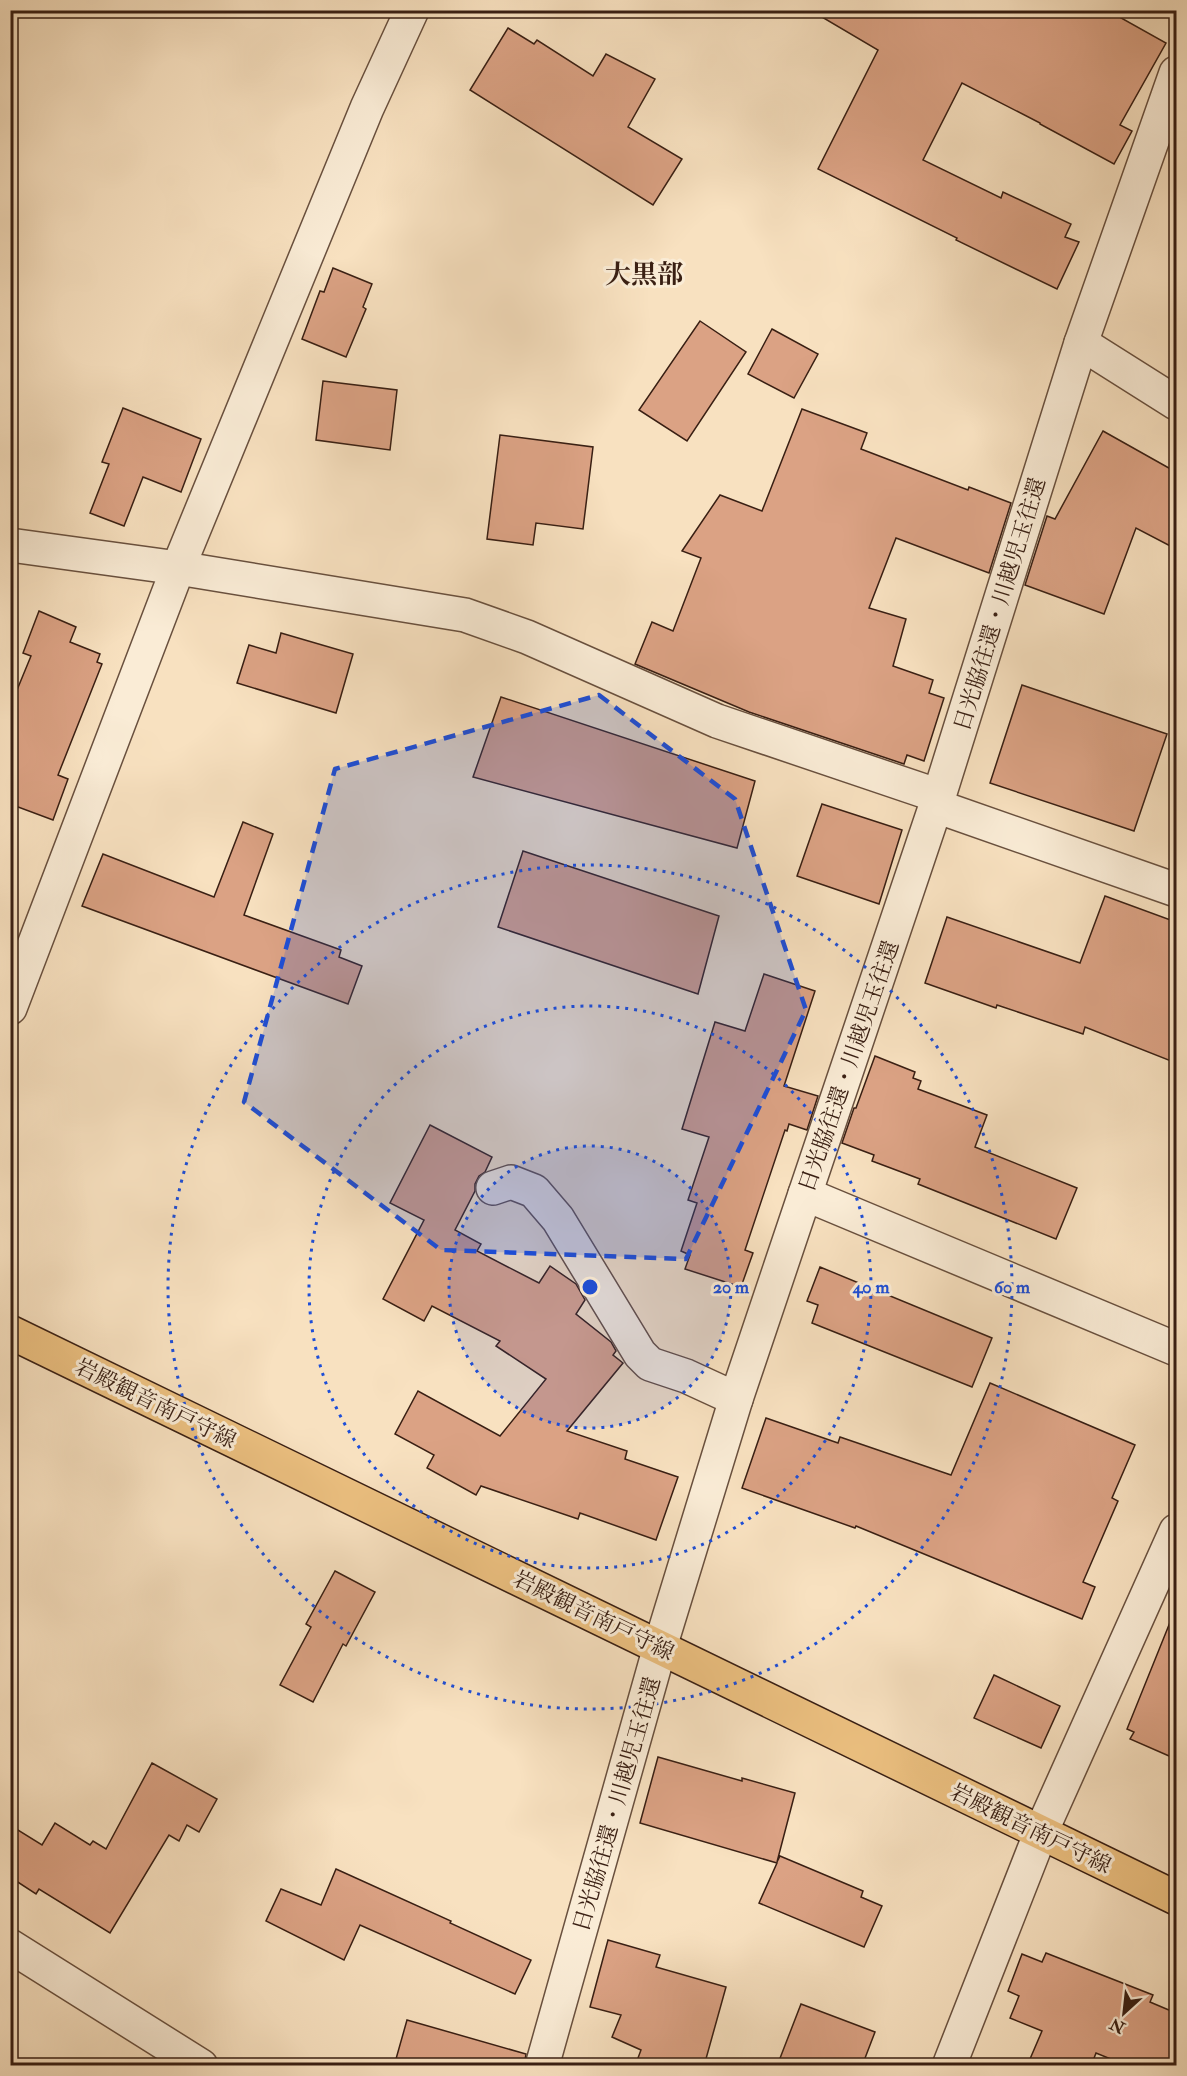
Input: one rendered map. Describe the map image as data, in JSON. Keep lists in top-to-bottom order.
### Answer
{
  "streets": {
    "main road": ["岩殿観音南戸守線"],
    "street": ["日光脇往還・川越児玉往還"]
  },
  "crossings": [
    ["日光脇往還・川越児玉往還", "岩殿観音南戸守線"]
  ],
  "districts": ["大黒部"],
  "north": "bottom left",
  "rings": ["20 m", "40 m", "60 m"]
}
